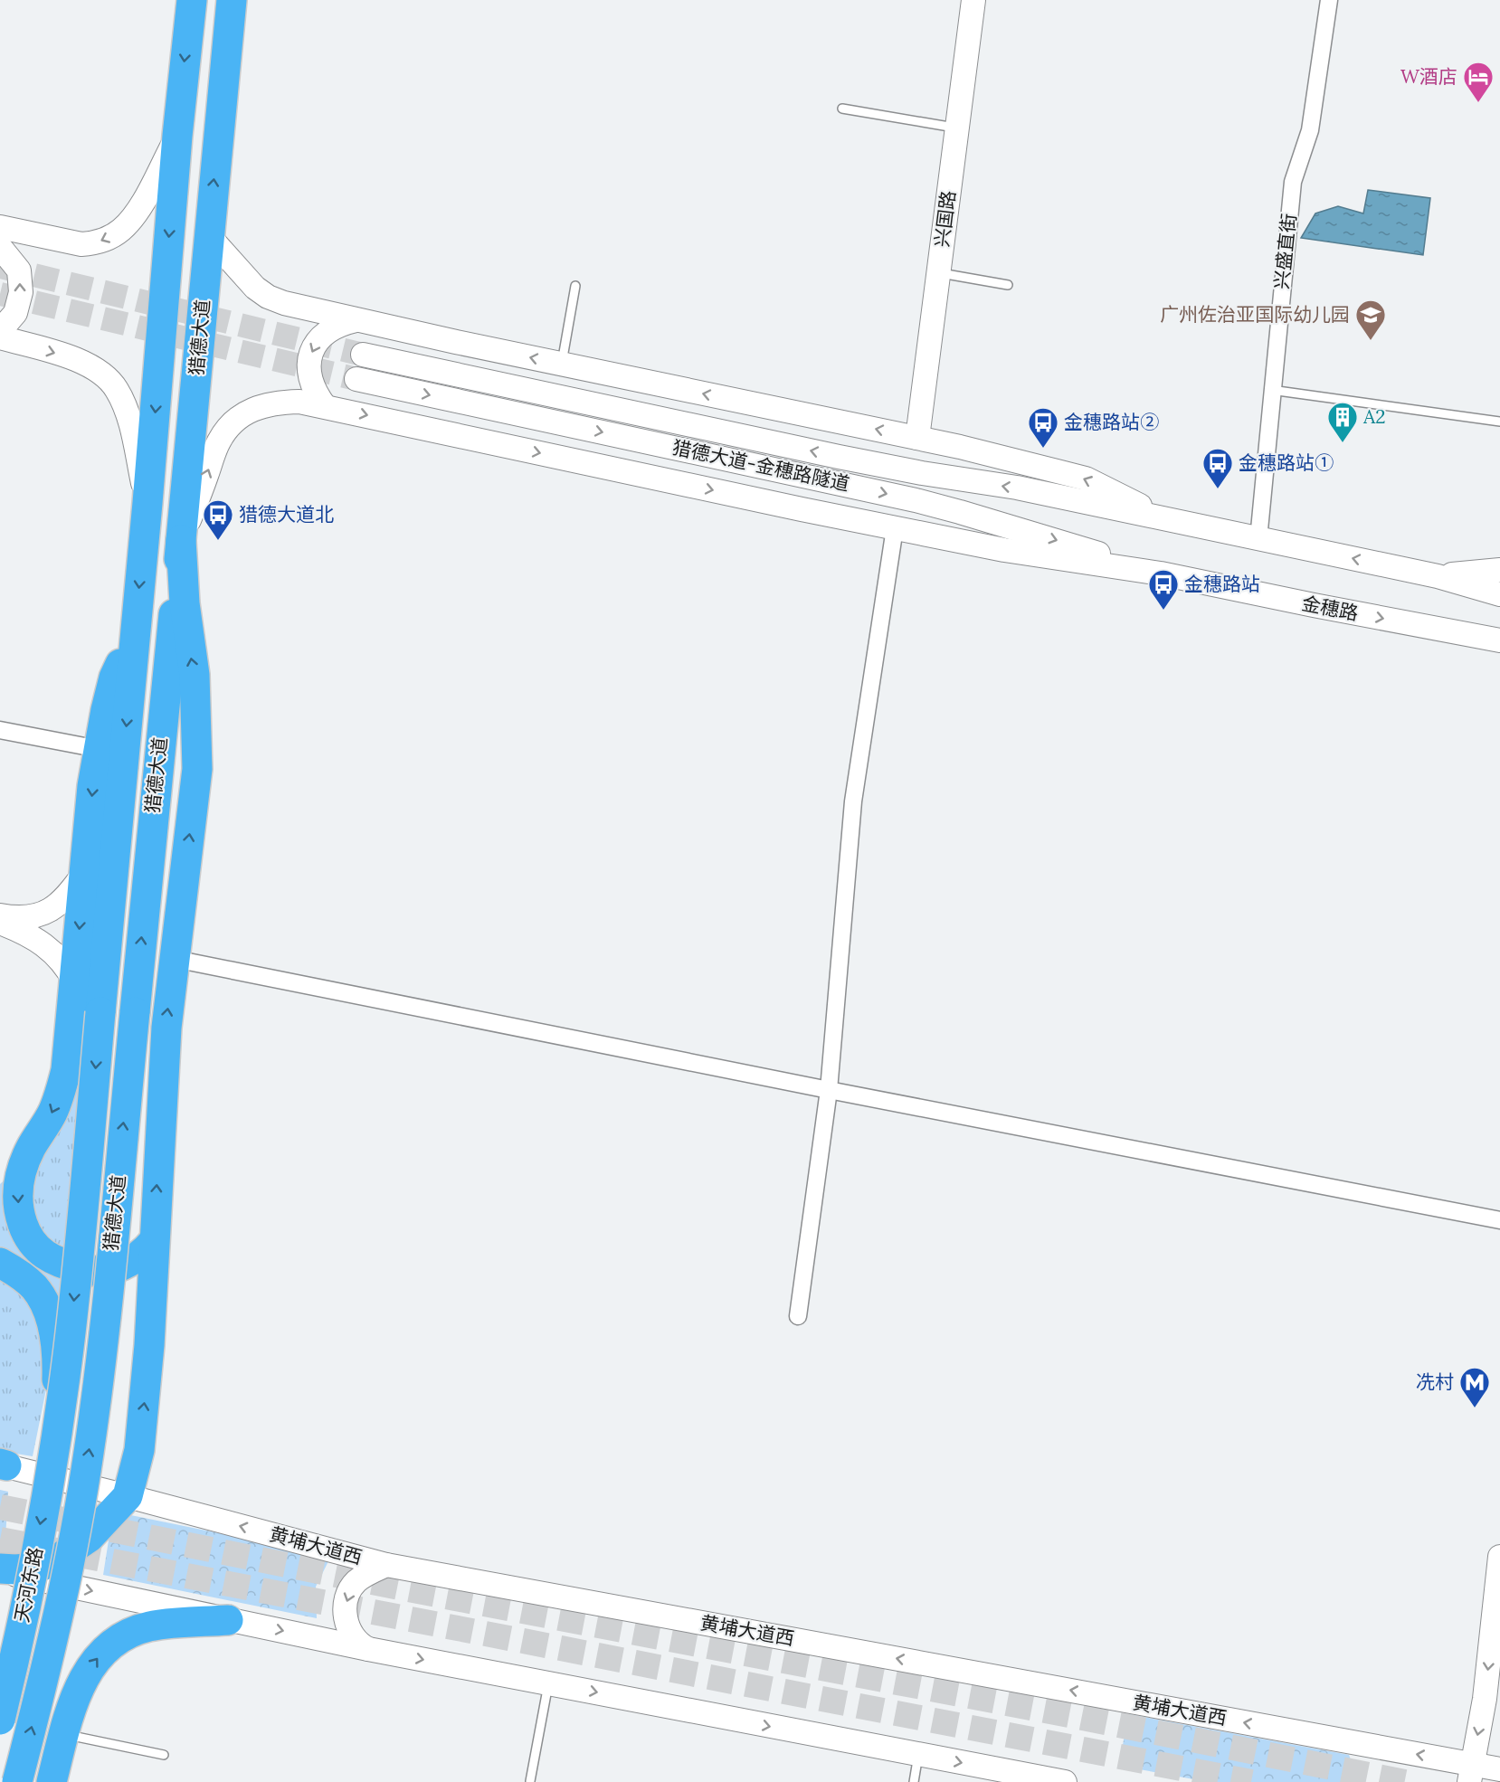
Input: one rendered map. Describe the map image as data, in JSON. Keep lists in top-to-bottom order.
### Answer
{
  "streets": {
    "highway": ["猎德大道", "天河东路"],
    "main road": [
      "兴国路",
      "猎德大道-金穗路隧道",
      "金穗路",
      "黄埔大道西"
    ],
    "street": ["兴盛直街"]
  },
  "crossings": [
    ["猎德大道", "天河东路"],
    ["猎德大道-金穗路隧道", "金穗路"]
  ],
  "places": {
    "hotel": ["W酒店"],
    "school or university": ["广州佐治亚国际幼儿园"],
    "building": ["A2"],
    "bus stop": [
      "金穗路站②",
      "金穗路站①",
      "猎德大道北",
      "金穗路站"
    ],
    "metro station": ["冼村"]
  }
}
